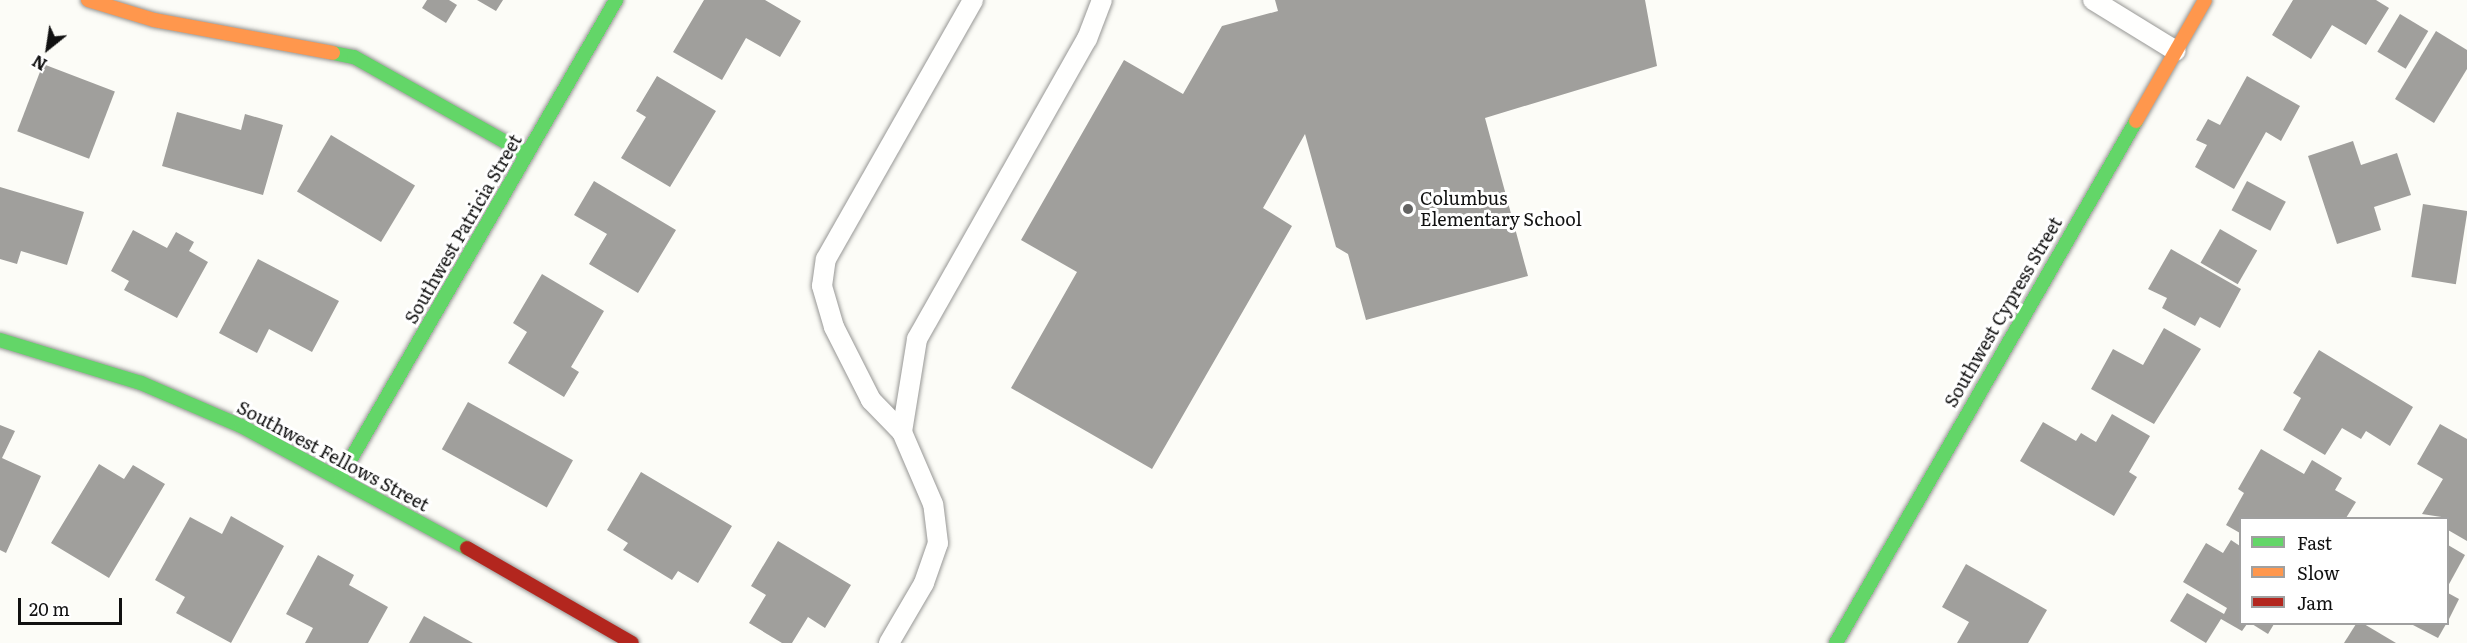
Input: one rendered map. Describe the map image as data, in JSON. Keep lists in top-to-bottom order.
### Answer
{
  "streets": {
    "street": ["Southwest Patricia Street", "Southwest Cypress Street", "Southwest Fellows Street"]
  },
  "crossings": [
    ["Southwest Patricia Street", "Southwest Fellows Street"]
  ],
  "places": ["Columbus Elementary School"],
  "legend": ["Fast", "Slow", "Jam"],
  "scale_bar": "20 m",
  "north": "bottom left"
}
